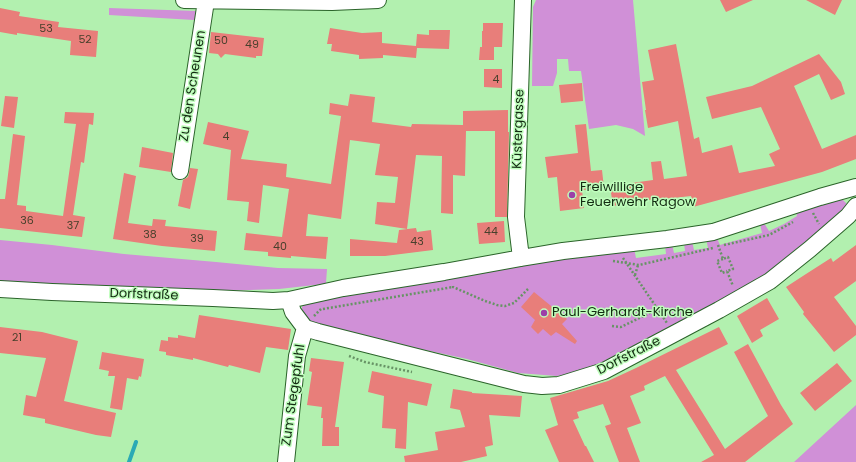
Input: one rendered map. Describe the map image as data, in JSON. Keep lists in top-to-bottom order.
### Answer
{
  "streets": {
    "street": [
      "Zu den Scheunen",
      "Küstergasse",
      "Dorfstraße",
      "Zum Stegepfuhl"
    ]
  },
  "crossings": [
    ["Küstergasse", "Dorfstraße"],
    ["Dorfstraße", "Zum Stegepfuhl"]
  ],
  "places": ["Freiwillige Feuerwehr Ragow", "Paul-Gerhardt-Kirche"],
  "house_numbers": [
    "53",
    "52",
    "50",
    "49",
    "4",
    "4",
    "36",
    "37",
    "44",
    "38",
    "39",
    "43",
    "40",
    "21"
  ]
}
